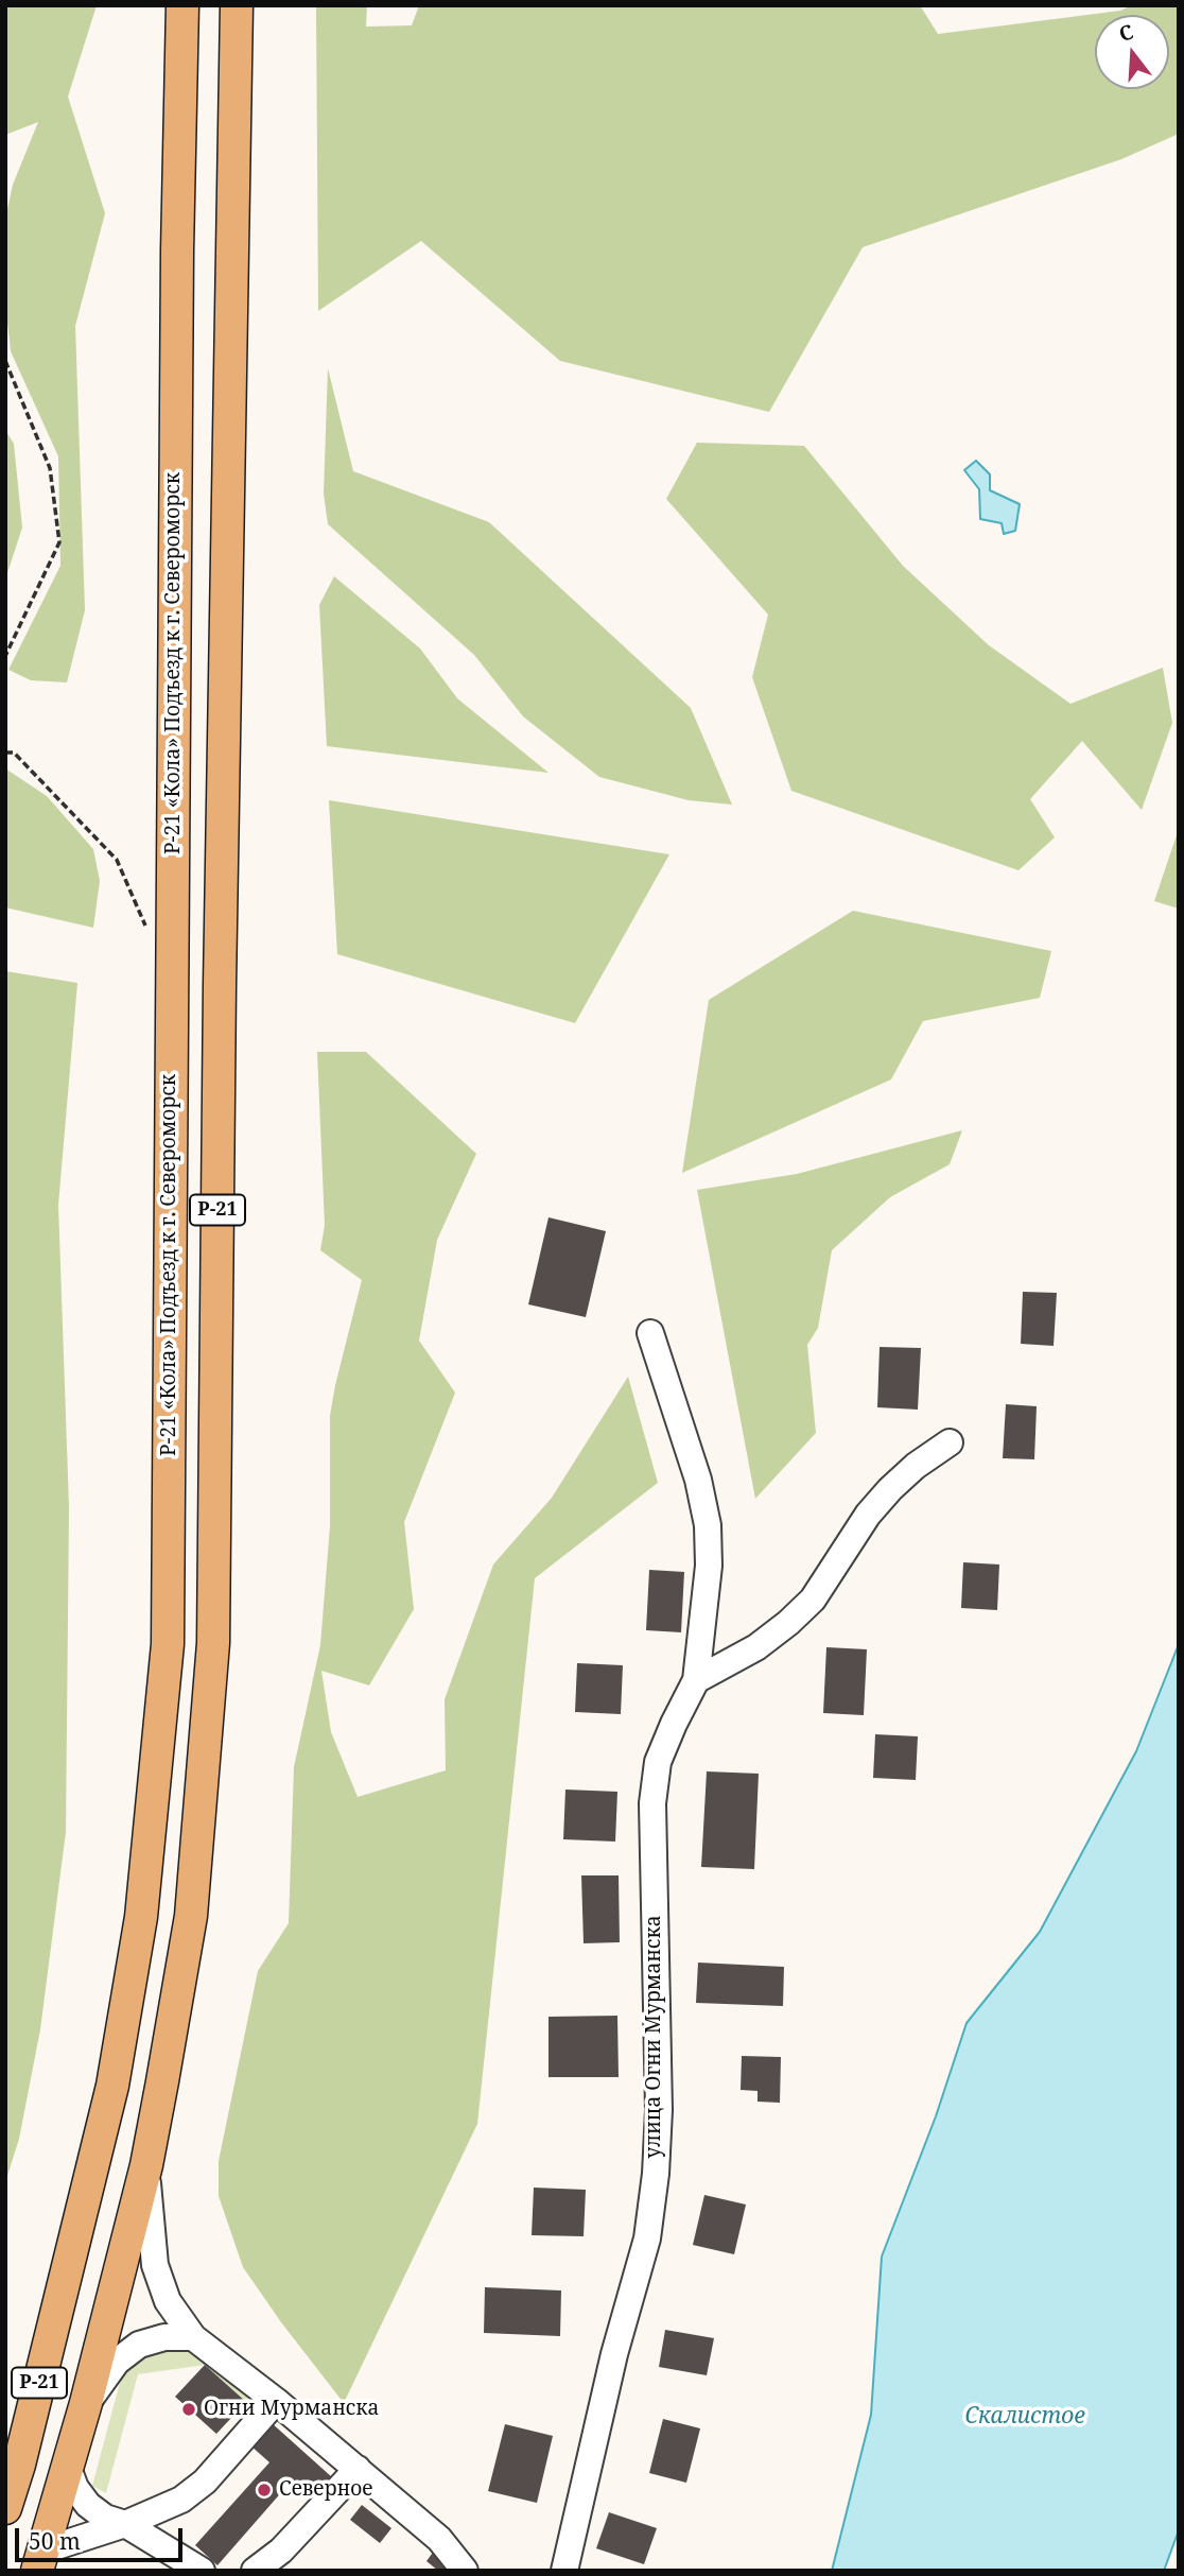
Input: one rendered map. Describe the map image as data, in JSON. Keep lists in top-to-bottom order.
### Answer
{
  "streets": {
    "main road": ["Р-21 «Кола» Подъезд к г. Североморск", "Р-21"],
    "street": ["улица Огни Мурманска"]
  },
  "water": ["Скалистое"],
  "places": ["Огни Мурманска", "Северное"],
  "scale_bar": "50 m",
  "north": "top"
}
